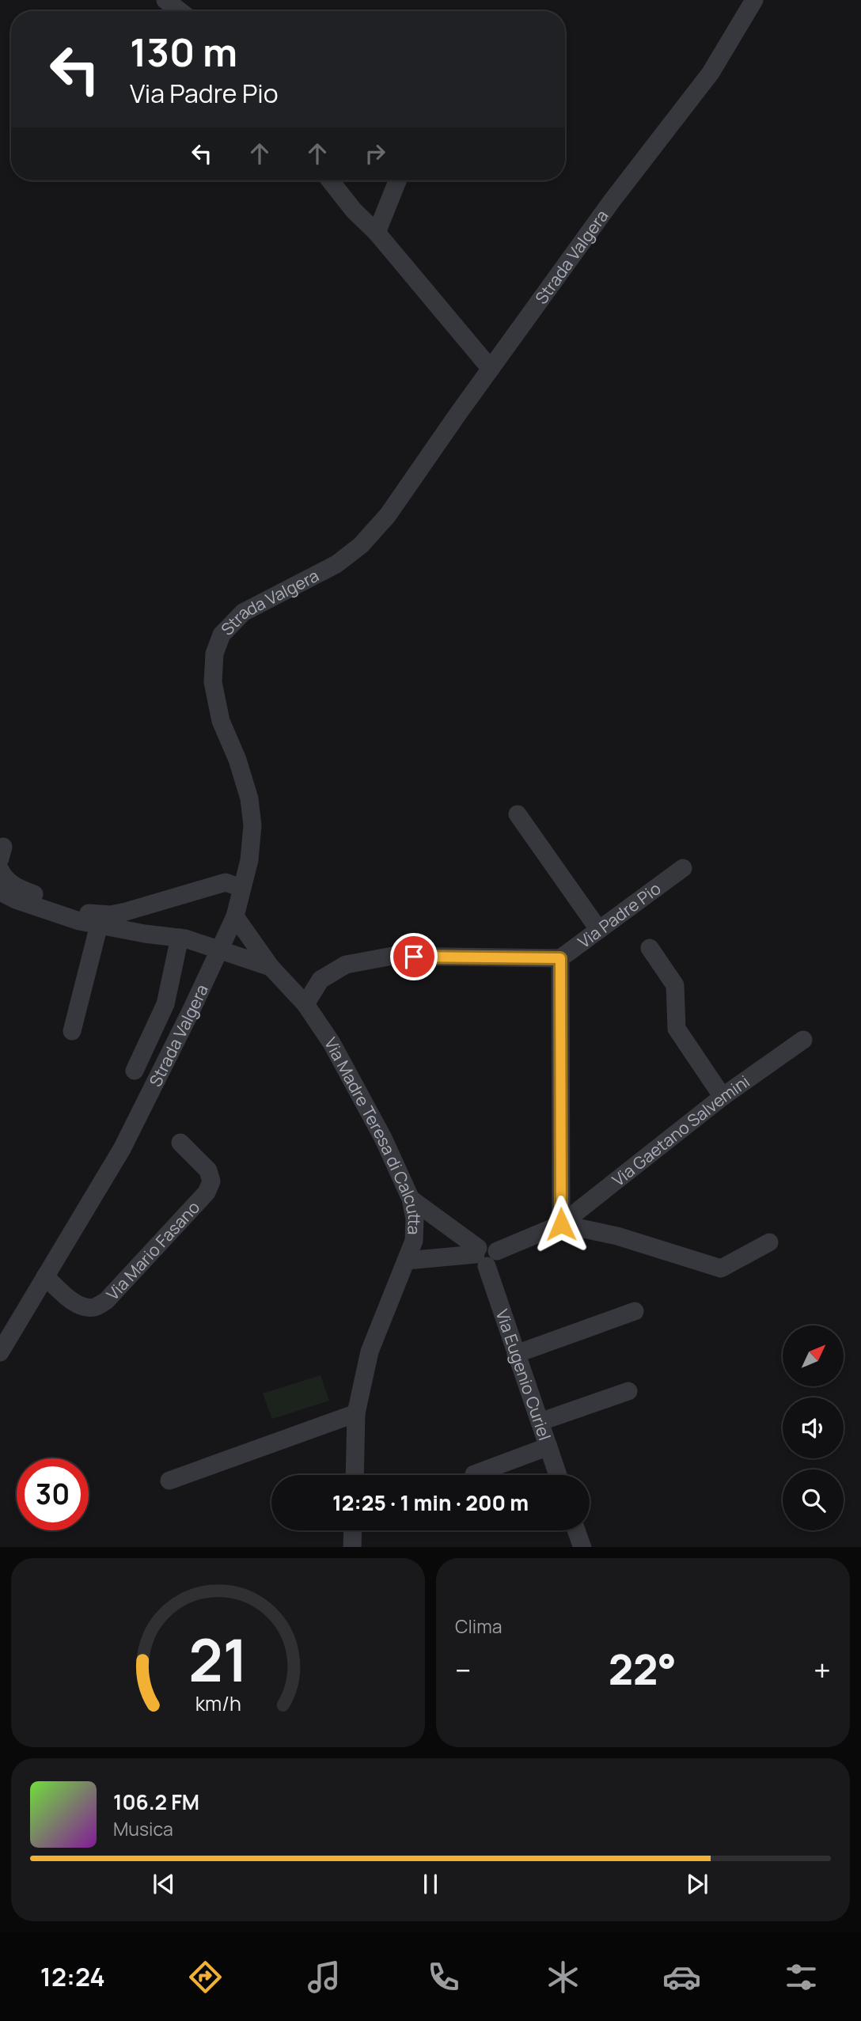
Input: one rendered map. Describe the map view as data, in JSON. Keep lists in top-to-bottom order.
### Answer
{
  "streets": {
    "street": [
      "Strada Valgera",
      "Via Padre Pio",
      "Via Gaetano Salvemini",
      "Via Madre Teresa di Calcutta",
      "Via Mario Fasano",
      "Via Eugenio Curiel"
    ]
  },
  "crossings": [
    ["Strada Valgera", "Via Madre Teresa di Calcutta"],
    ["Strada Valgera", "Via Mario Fasano"],
    ["Via Padre Pio", "Via Madre Teresa di Calcutta"]
  ],
  "north": "top right",
  "page": {
    "turn": ["130 m", "Via Padre Pio"],
    "limit": "30",
    "trip": "12:25 · 1 min · 200 m",
    "tile": "Clima",
    "heat": ["−", "22°", "+"],
    "song": ["106.2 FM", "Musica"],
    "tabs": "12:24",
    "gauge": ["21", "km/h"]
  }
}
